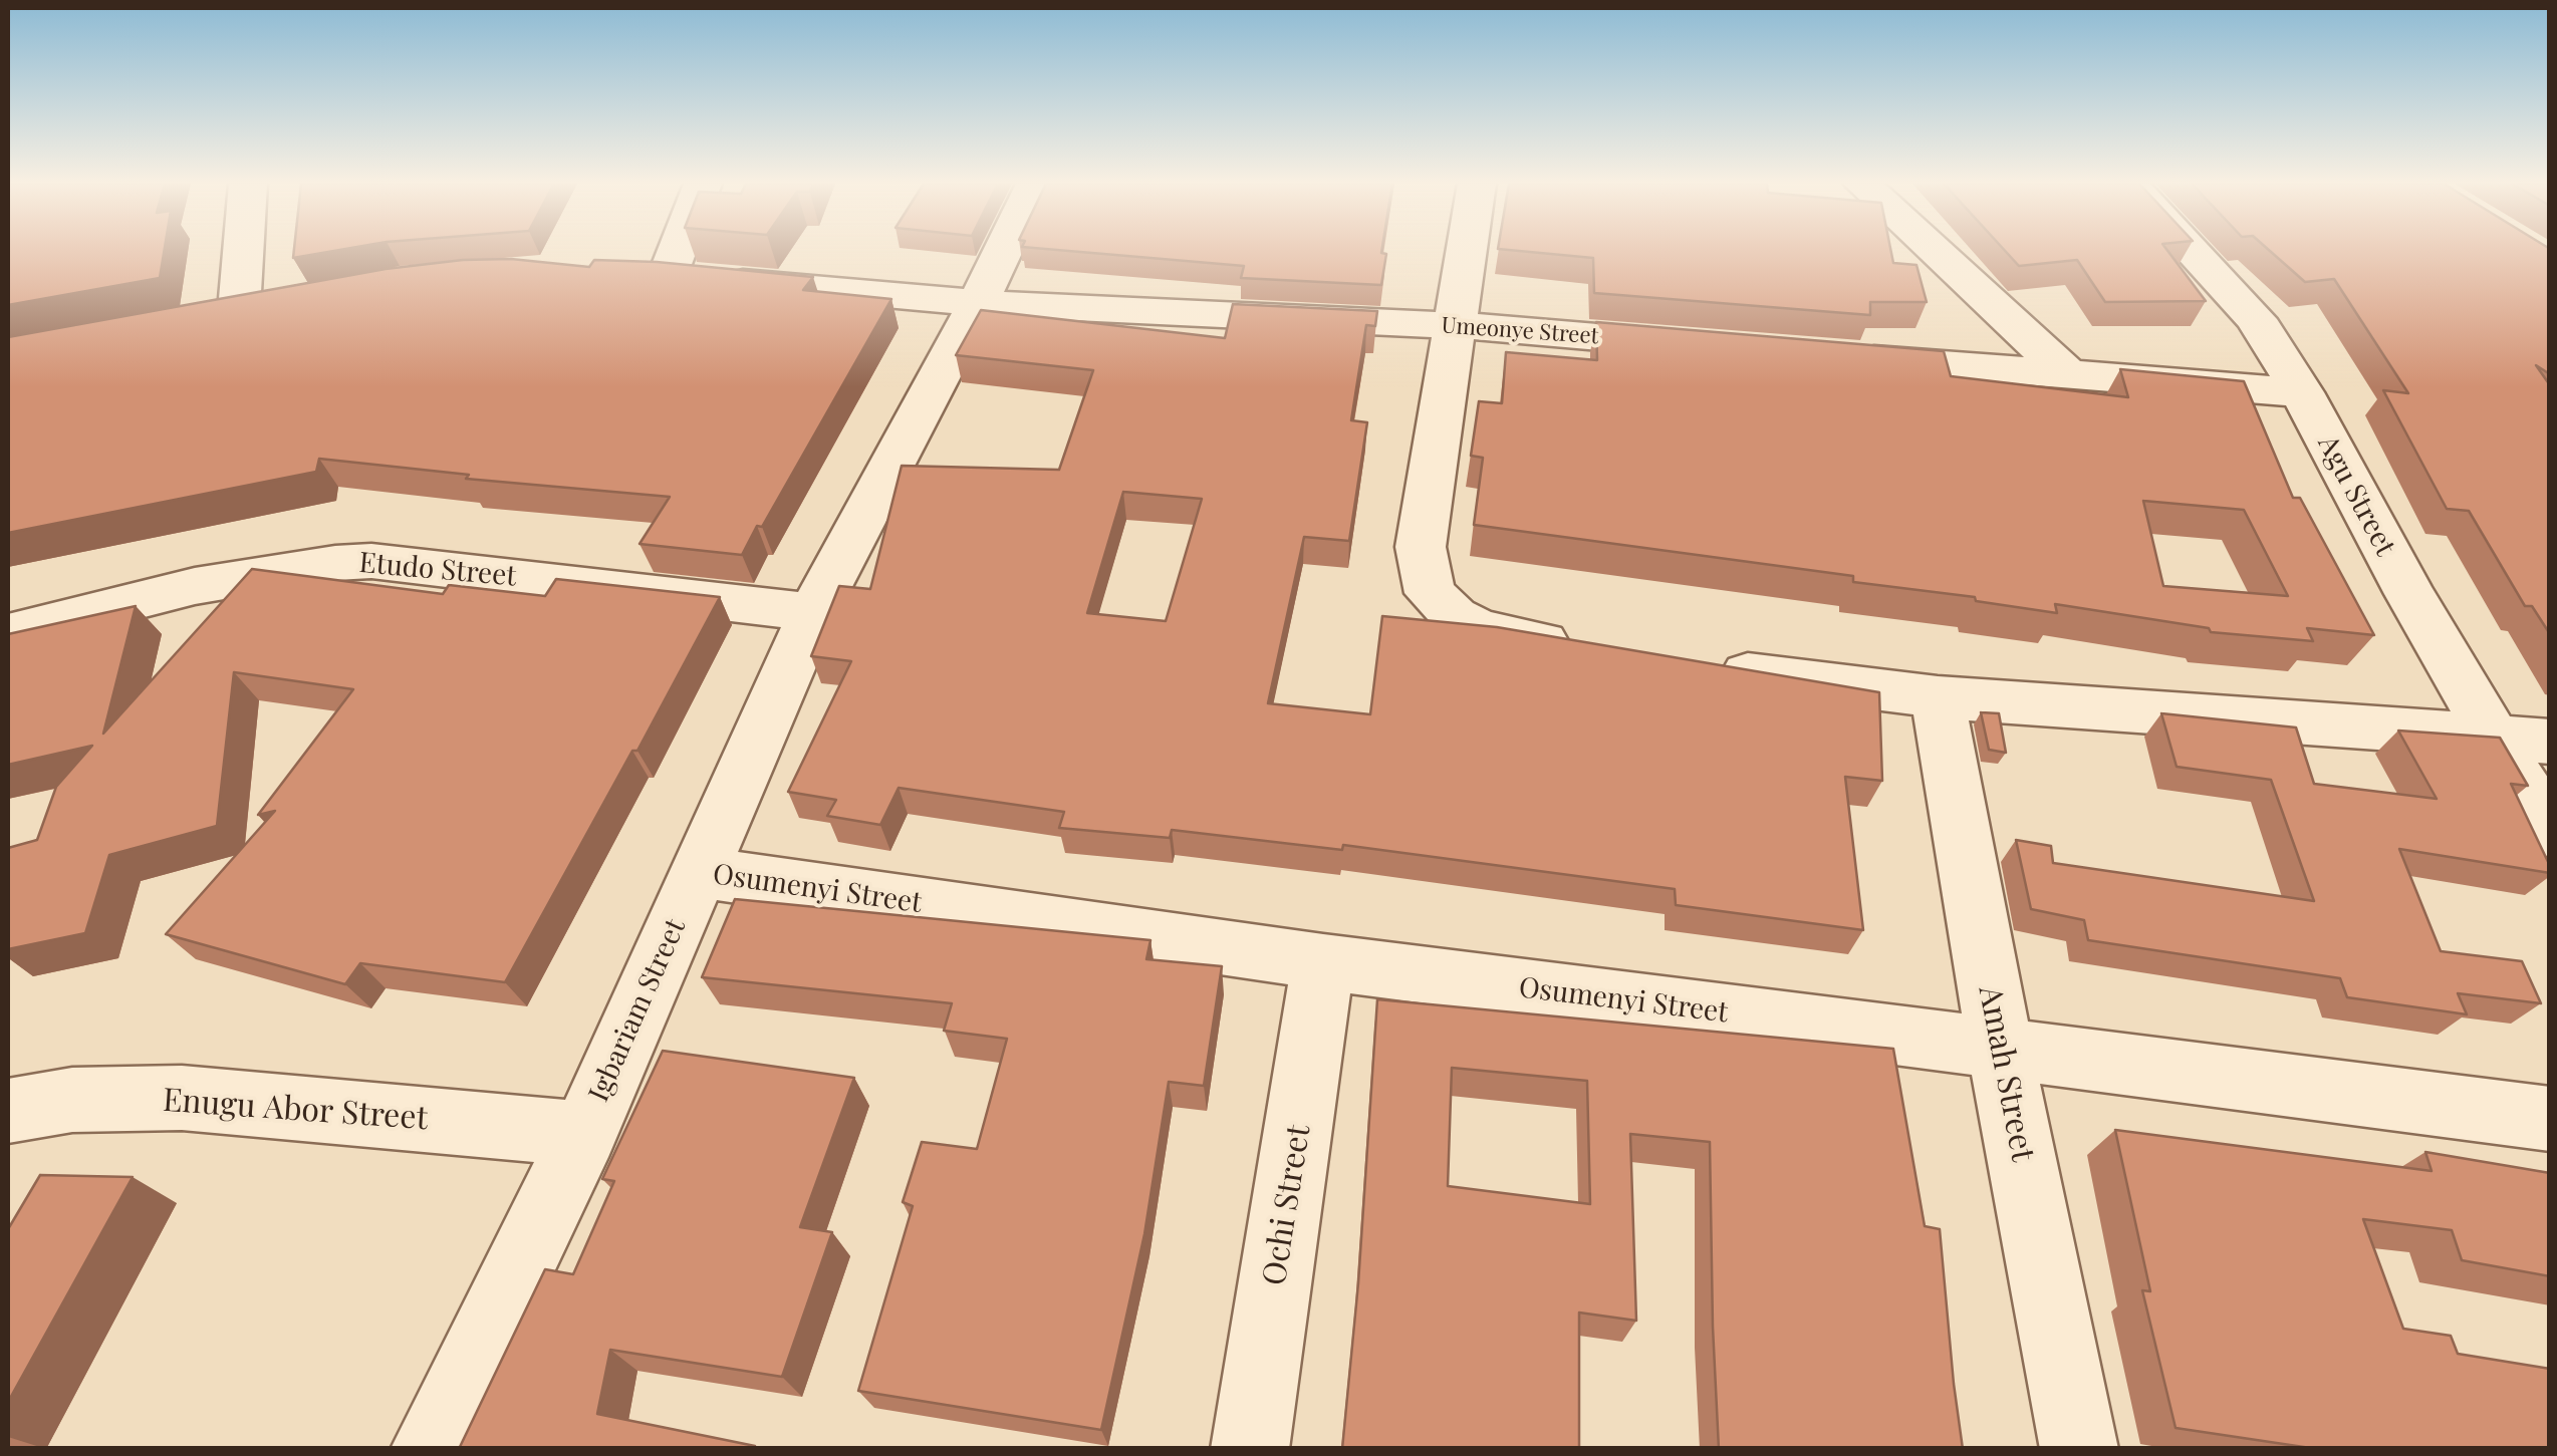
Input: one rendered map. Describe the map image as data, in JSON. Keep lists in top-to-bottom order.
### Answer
{
  "streets": {
    "street": [
      "Umeonye Street",
      "Agu Street",
      "Etudo Street",
      "Osumenyi Street",
      "Igbariam Street",
      "Amah Street",
      "Enugu Abor Street",
      "Ochi Street"
    ]
  },
  "crossings": [
    ["Umeonye Street", "Igbariam Street"],
    ["Etudo Street", "Igbariam Street"],
    ["Osumenyi Street", "Igbariam Street"],
    ["Osumenyi Street", "Amah Street"],
    ["Osumenyi Street", "Ochi Street"],
    ["Igbariam Street", "Enugu Abor Street"]
  ]
}
